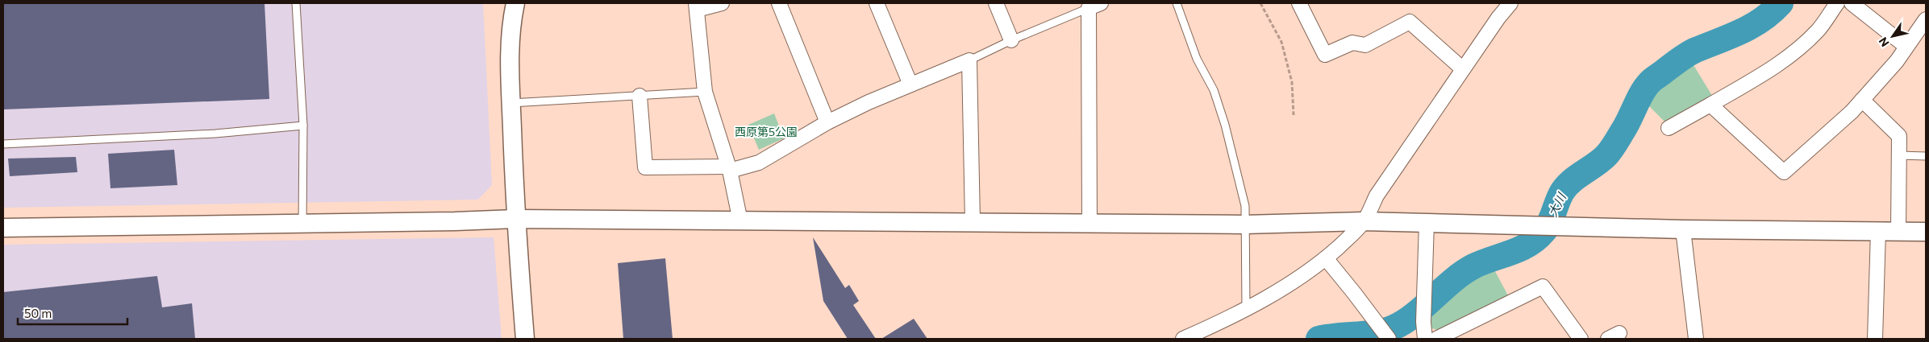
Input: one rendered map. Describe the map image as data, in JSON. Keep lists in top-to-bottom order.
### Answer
{
  "water": ["大川"],
  "parks": ["西原第5公園"],
  "scale_bar": "50 m",
  "north": "bottom left"
}
